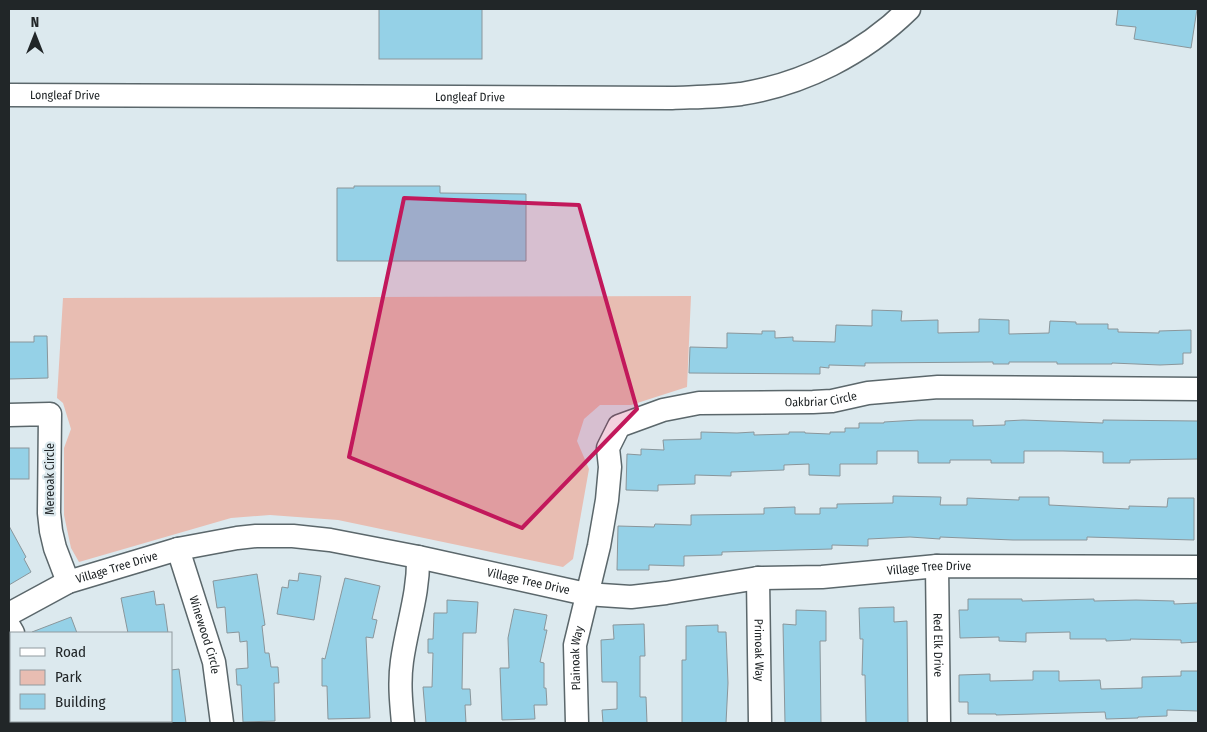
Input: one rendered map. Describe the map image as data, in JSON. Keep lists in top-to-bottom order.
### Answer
{
  "streets": {
    "street": [
      "Longleaf Drive",
      "Oakbriar Circle",
      "Mereoak Circle",
      "Village Tree Drive",
      "Winewood Circle",
      "Red Elk Drive",
      "Primoak Way",
      "Plainoak Way"
    ]
  },
  "crossings": [
    ["Oakbriar Circle", "Village Tree Drive"],
    ["Oakbriar Circle", "Plainoak Way"],
    ["Mereoak Circle", "Village Tree Drive"],
    ["Village Tree Drive", "Winewood Circle"],
    ["Village Tree Drive", "Red Elk Drive"],
    ["Village Tree Drive", "Primoak Way"],
    ["Village Tree Drive", "Plainoak Way"]
  ],
  "legend": ["Road", "Park", "Building"],
  "north": "top"
}
